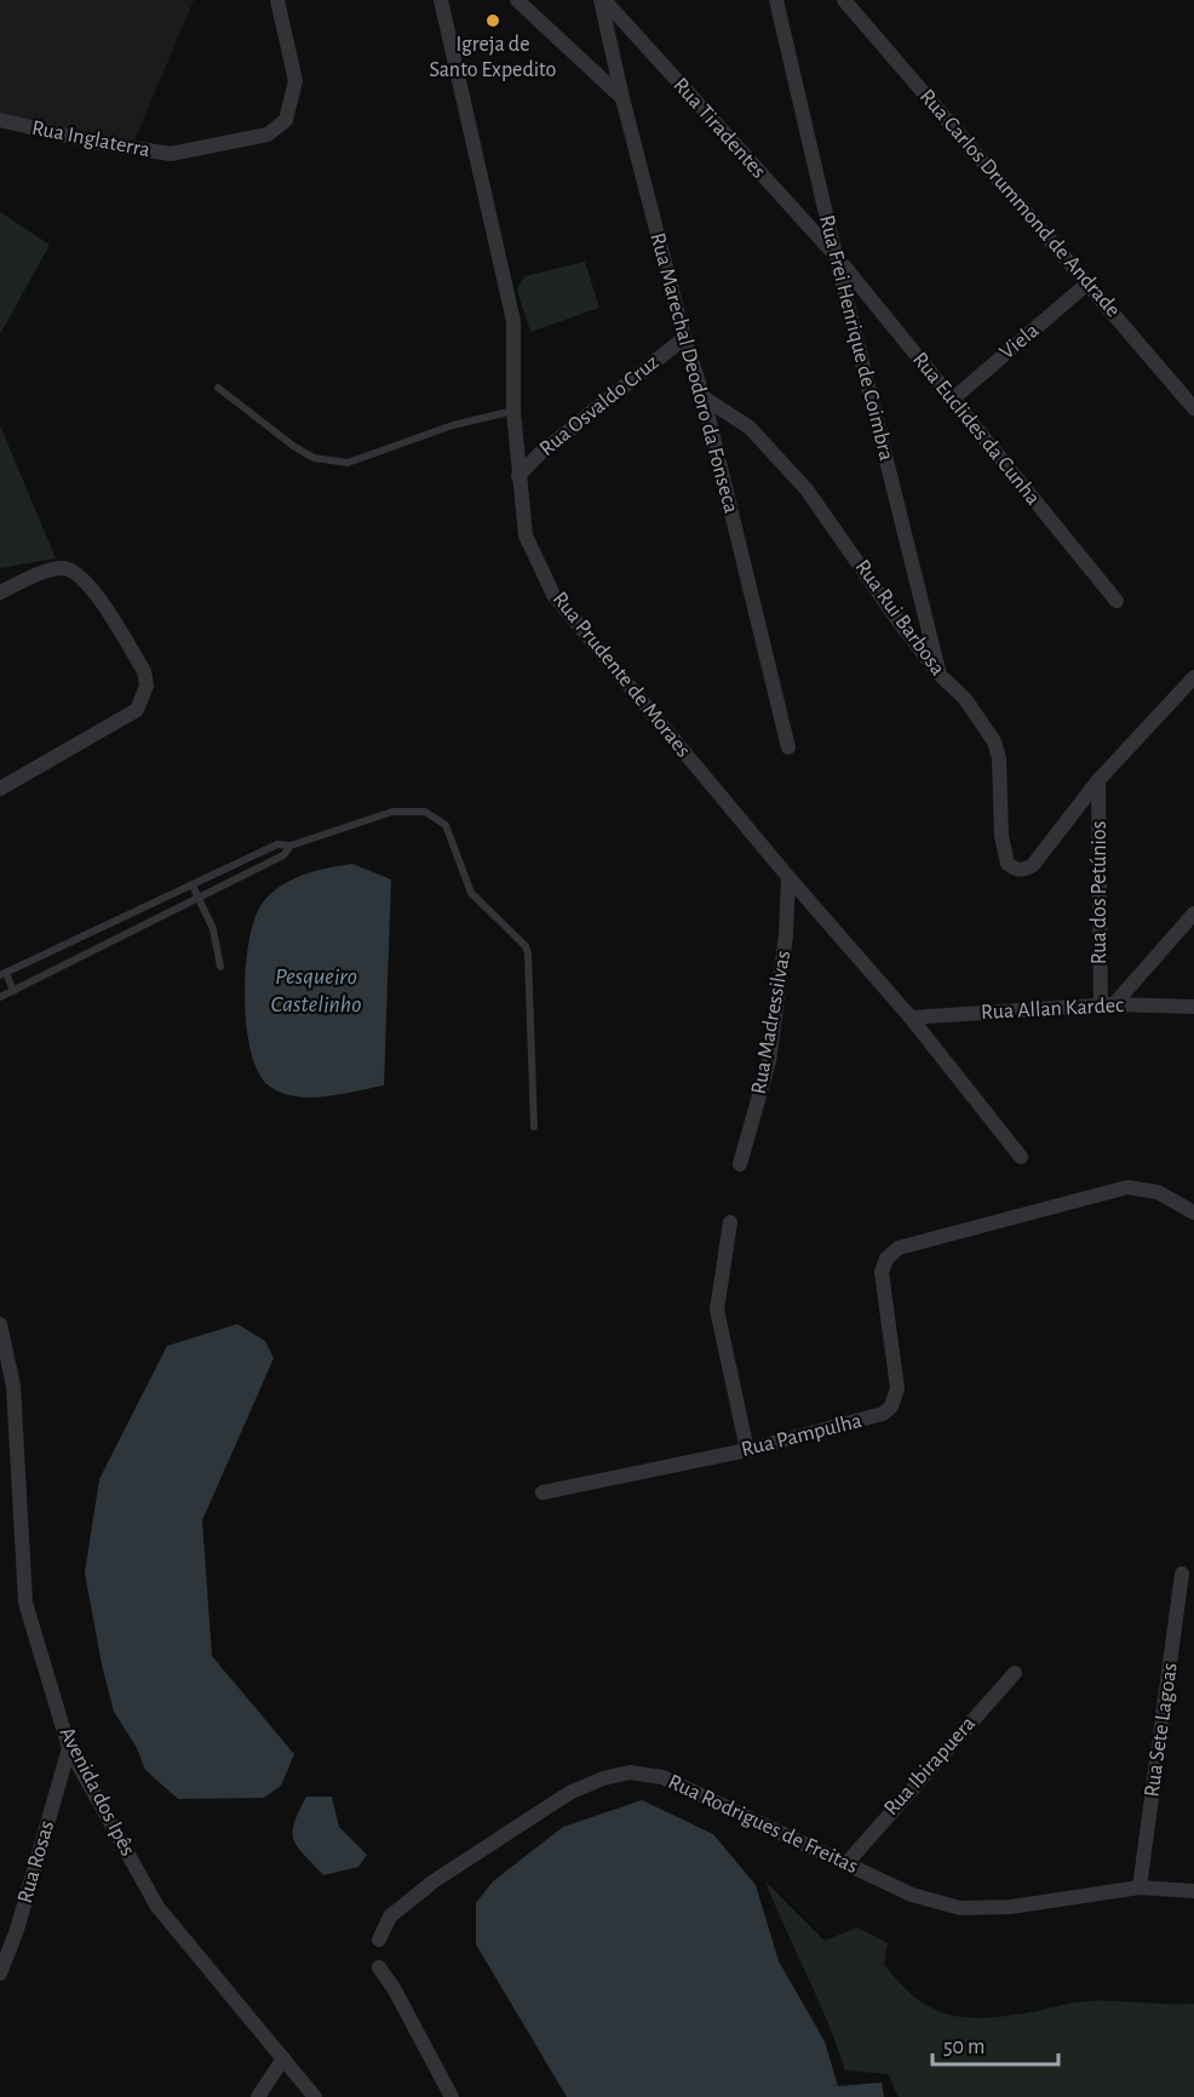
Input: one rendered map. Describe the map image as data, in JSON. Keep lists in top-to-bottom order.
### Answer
{
  "streets": {
    "street": [
      "Rua Tiradentes",
      "Rua Inglaterra",
      "Rua Carlos Drummond de Andrade",
      "Rua Frei Henrique de Coimbra",
      "Viela",
      "Rua Marechal Deodoro da Fonseca",
      "Rua Osvaldo Cruz",
      "Rua Euclides da Cunha",
      "Rua Rui Barbosa",
      "Rua Prudente de Moraes",
      "Rua dos Petúnios",
      "Rua Allan Kardec",
      "Rua Madressilvas",
      "Rua Pampulha",
      "Rua Sete Lagoas",
      "Rua Ibirapuera",
      "Avenida dos Ipês",
      "Rua Rodrigues de Freitas",
      "Rua Rosas"
    ]
  },
  "crossings": [
    ["Rua Tiradentes", "Rua Frei Henrique de Coimbra"],
    ["Rua Tiradentes", "Rua Marechal Deodoro da Fonseca"],
    ["Rua Tiradentes", "Rua Euclides da Cunha"],
    ["Rua Carlos Drummond de Andrade", "Viela"],
    ["Rua Frei Henrique de Coimbra", "Rua Euclides da Cunha"],
    ["Rua Frei Henrique de Coimbra", "Rua Rui Barbosa"],
    ["Viela", "Rua Euclides da Cunha"],
    ["Rua Marechal Deodoro da Fonseca", "Rua Osvaldo Cruz"],
    ["Rua Marechal Deodoro da Fonseca", "Rua Rui Barbosa"],
    ["Rua Osvaldo Cruz", "Rua Prudente de Moraes"],
    ["Rua Rui Barbosa", "Rua dos Petúnios"],
    ["Rua Prudente de Moraes", "Rua Allan Kardec"],
    ["Rua Prudente de Moraes", "Rua Madressilvas"],
    ["Rua dos Petúnios", "Rua Allan Kardec"],
    ["Rua Sete Lagoas", "Rua Rodrigues de Freitas"],
    ["Rua Ibirapuera", "Rua Rodrigues de Freitas"],
    ["Avenida dos Ipês", "Rua Rosas"]
  ],
  "water": ["Pesqueiro Castelinho"],
  "places": ["Igreja de Santo Expedito"],
  "scale_bar": "50 m"
}
